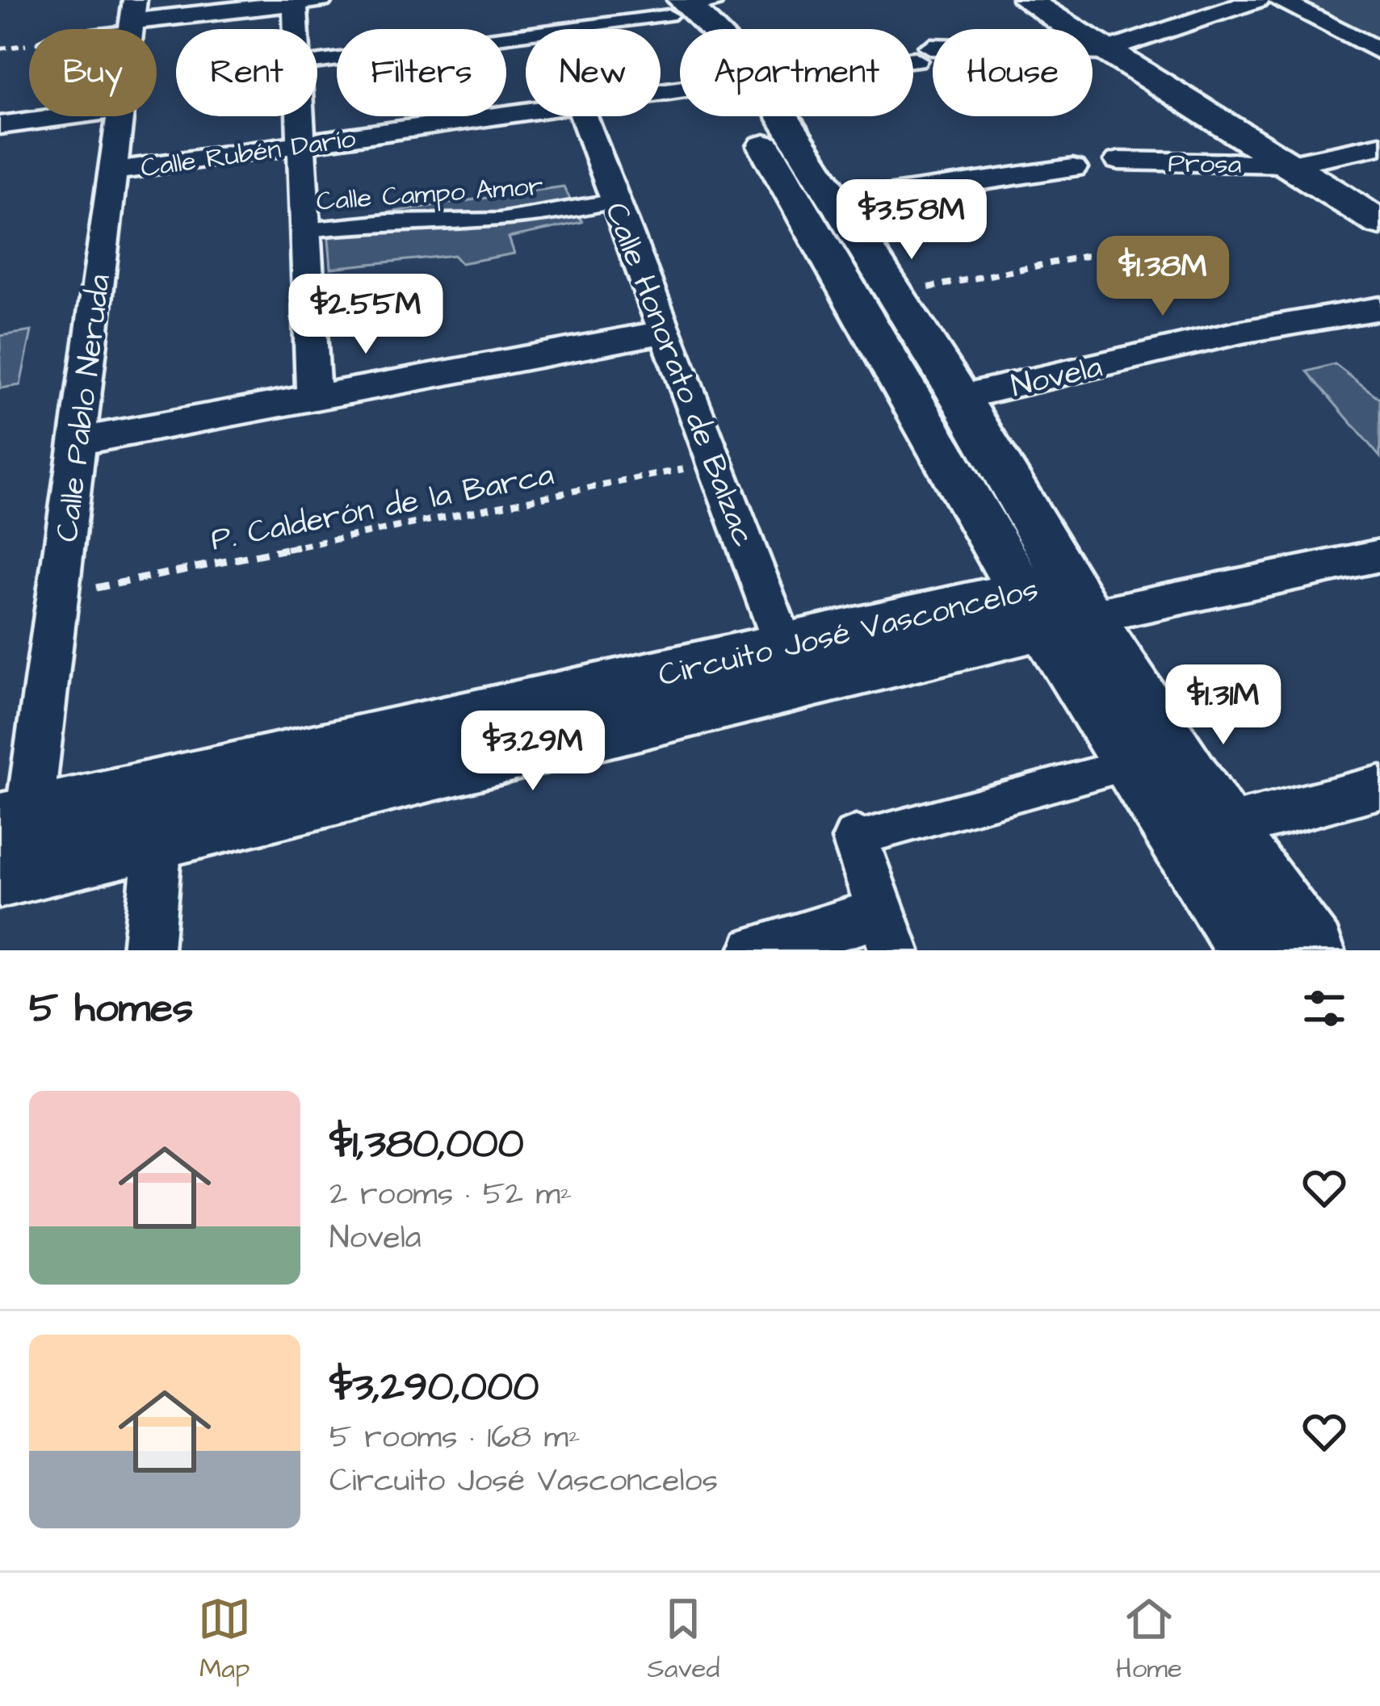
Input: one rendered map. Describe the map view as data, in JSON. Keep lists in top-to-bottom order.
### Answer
{
  "streets": {
    "street": [
      "Calle Rubén Darío",
      "Prosa",
      "Calle Campo Amor",
      "Calle Honorato de Balzac",
      "Novela",
      "Calle Pablo Neruda",
      "Circuito José Vasconcelos"
    ],
    "path": ["P. Calderón de la Barca"]
  },
  "crossings": [
    ["Calle Rubén Darío", "Calle Pablo Neruda"],
    ["Calle Campo Amor", "Calle Honorato de Balzac"],
    ["Calle Honorato de Balzac", "P. Calderón de la Barca"],
    ["Calle Honorato de Balzac", "Circuito José Vasconcelos"],
    ["Calle Pablo Neruda", "P. Calderón de la Barca"],
    ["Calle Pablo Neruda", "Circuito José Vasconcelos"]
  ],
  "page": {
    "chip": [
      "Buy",
      "Rent",
      "Filters",
      "New",
      "Apartment",
      "House"
    ],
    "price": [
      "$3.58M",
      "$1.38M",
      "$2.55M",
      "$1.31M",
      "$3.29M"
    ],
    "heading": "5 homes",
    "list": [
      {
        "name": "$1,380,000",
        "note": "2 rooms · 52 m² · Novela"
      },
      {
        "name": "$3,290,000",
        "note": "5 rooms · 168 m² · Circuito José Vasconcelos"
      }
    ],
    "tabs": ["Map", "Saved", "Home"]
  }
}
